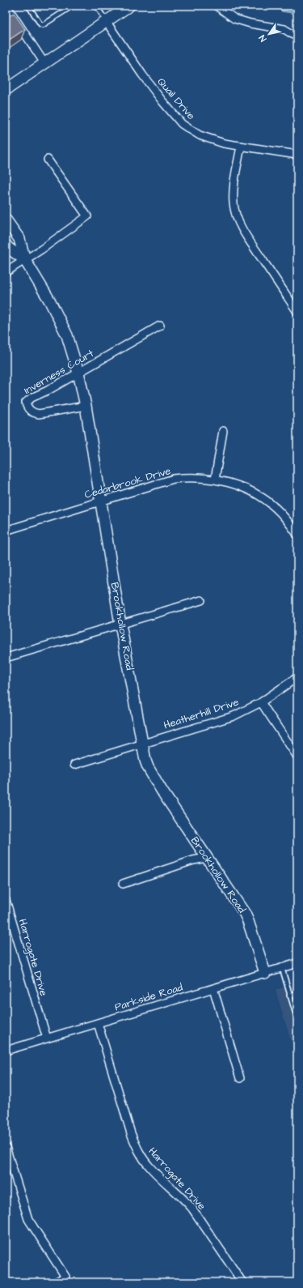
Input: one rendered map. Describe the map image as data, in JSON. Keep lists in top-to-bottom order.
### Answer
{
  "streets": {
    "street": [
      "Quail Drive",
      "Inverness Court",
      "Cedarbrook Drive",
      "Brookhollow Road",
      "Heatherhill Drive",
      "Harrogate Drive",
      "Parkside Road"
    ]
  },
  "crossings": [
    ["Inverness Court", "Brookhollow Road"],
    ["Cedarbrook Drive", "Brookhollow Road"],
    ["Brookhollow Road", "Heatherhill Drive"],
    ["Brookhollow Road", "Parkside Road"],
    ["Harrogate Drive", "Parkside Road"]
  ],
  "north": "bottom left"
}
